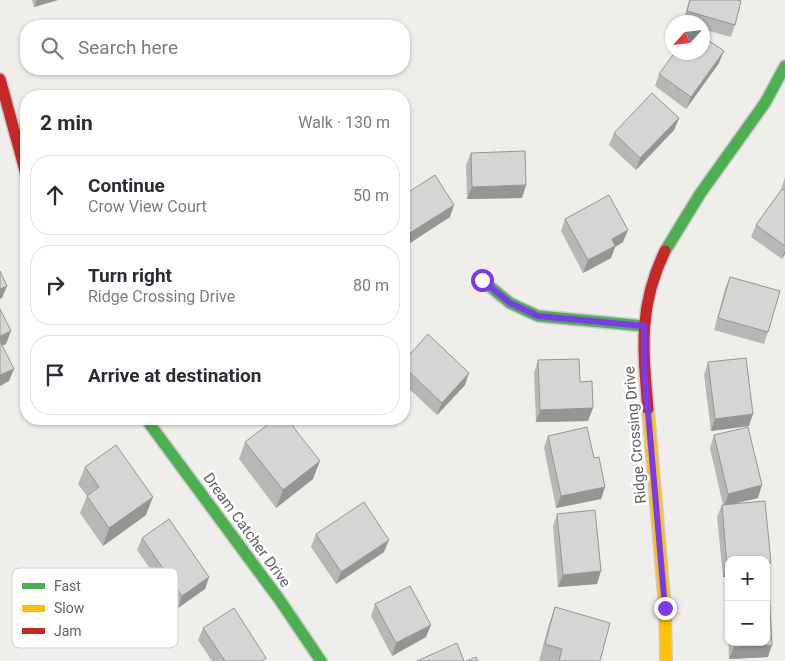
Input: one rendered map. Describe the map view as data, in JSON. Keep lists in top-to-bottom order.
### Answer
{
  "streets": {
    "street": ["Ridge Crossing Drive", "Dream Catcher Drive"]
  },
  "legend": ["Fast", "Slow", "Jam"],
  "north": "bottom left",
  "page": {
    "search": "Search here",
    "heading": ["2 min", "Walk · 130 m"],
    "list": [
      ["Continue", "Crow View Court", "50 m"],
      ["Turn right", "Ridge Crossing Drive", "80 m"],
      "Arrive at destination"
    ],
    "map_buttons": ["+", "−"]
  }
}
